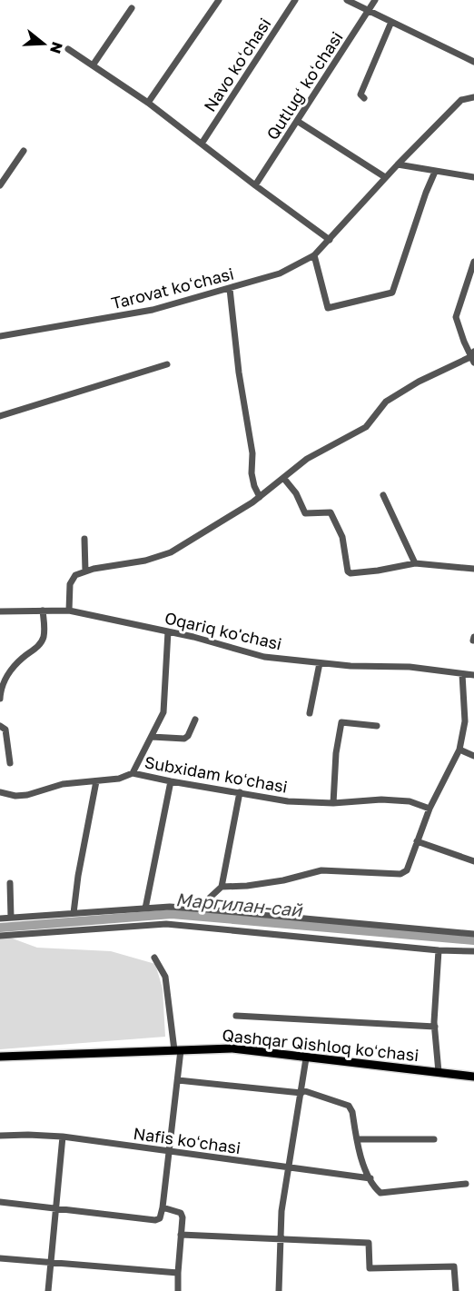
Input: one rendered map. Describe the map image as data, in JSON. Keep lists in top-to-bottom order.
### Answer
{
  "streets": {
    "main road": ["Qashqar Qishloq koʻchasi"],
    "street": [
      "Navo koʻchasi",
      "Qutlugʻ koʻchasi",
      "Tarovat koʻchasi",
      "Oqariq ko'chasi",
      "Subxidam koʻchasi",
      "Nafis koʻchasi"
    ]
  },
  "water": ["Маргилан-сай"],
  "north": "right"
}
